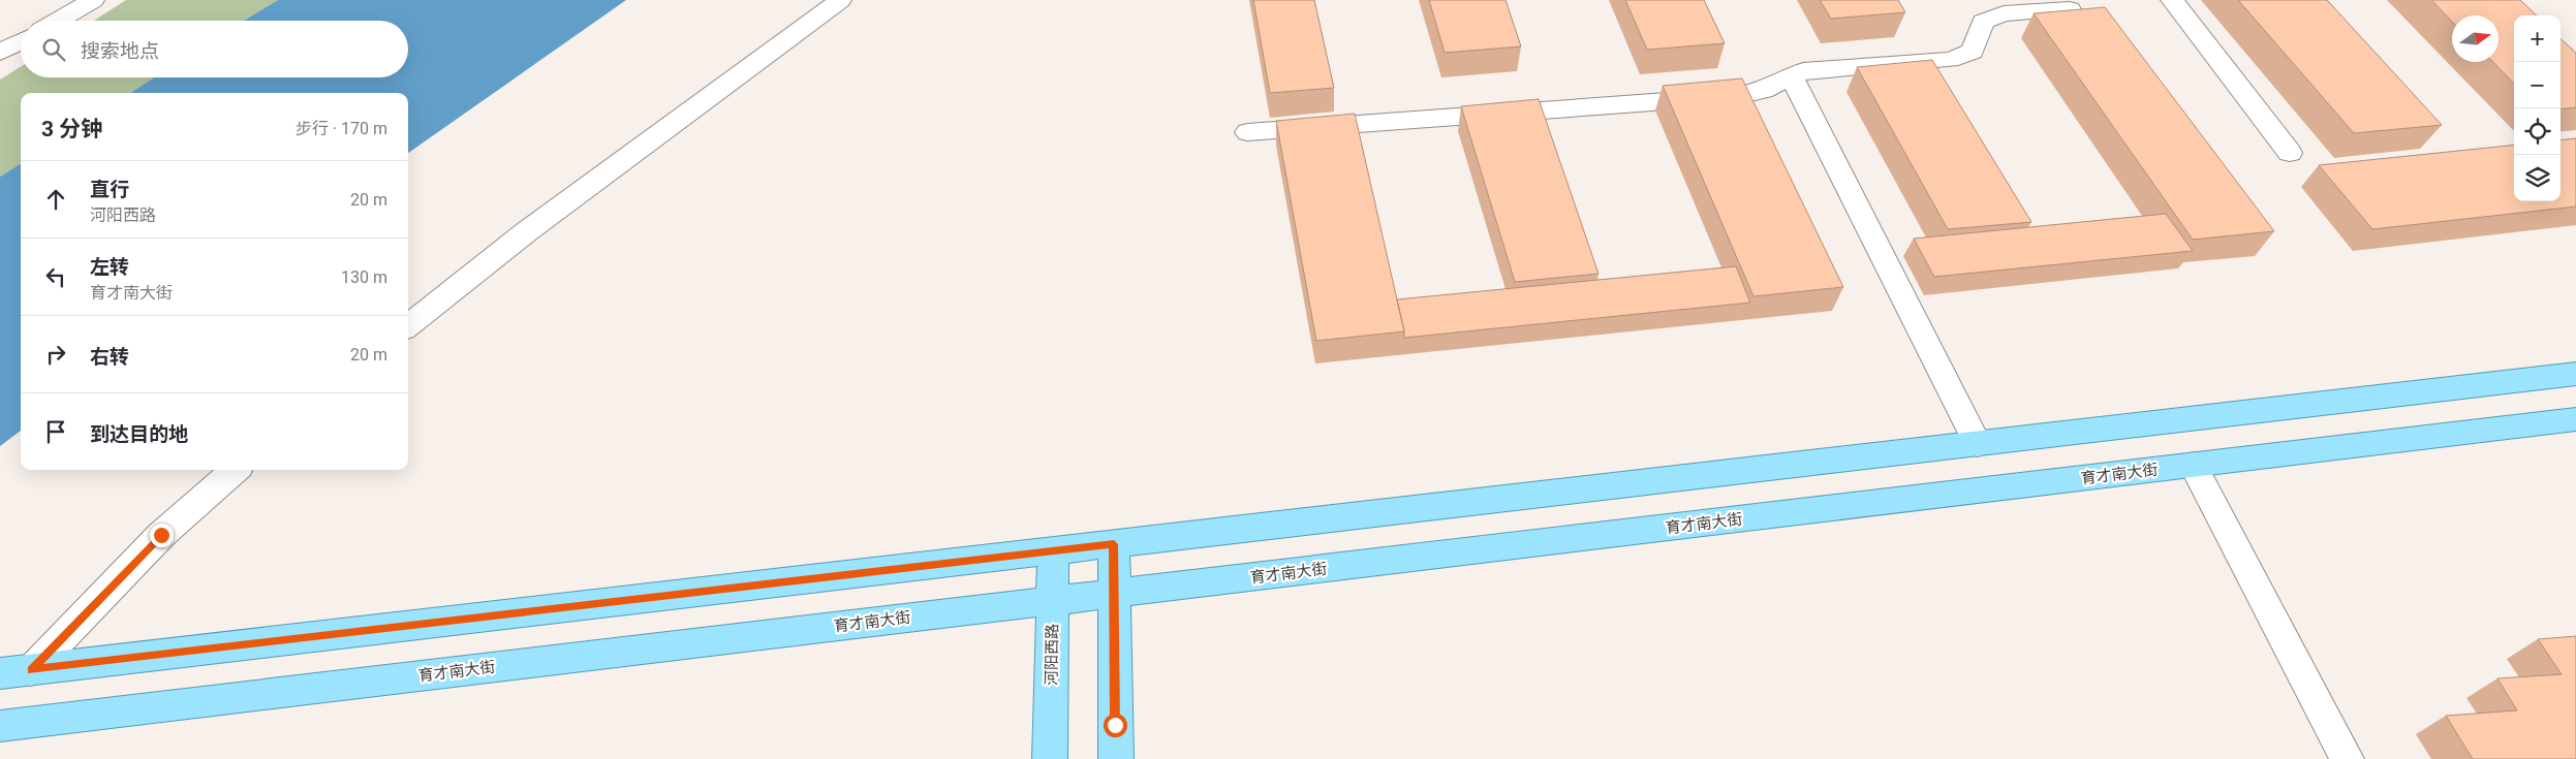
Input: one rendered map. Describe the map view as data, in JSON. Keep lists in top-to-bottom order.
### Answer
{
  "streets": {
    "main road": ["育才南大街", "河阳西路"]
  },
  "crossings": [
    ["育才南大街", "河阳西路"]
  ],
  "north": "right",
  "page": {
    "map_buttons": ["+", "−"],
    "search": "搜索地点",
    "heading": ["3 分钟", "步行 · 170 m"],
    "list": [
      ["直行", "河阳西路", "20 m"],
      ["左转", "育才南大街", "130 m"],
      ["右转", "20 m"],
      "到达目的地"
    ]
  }
}
